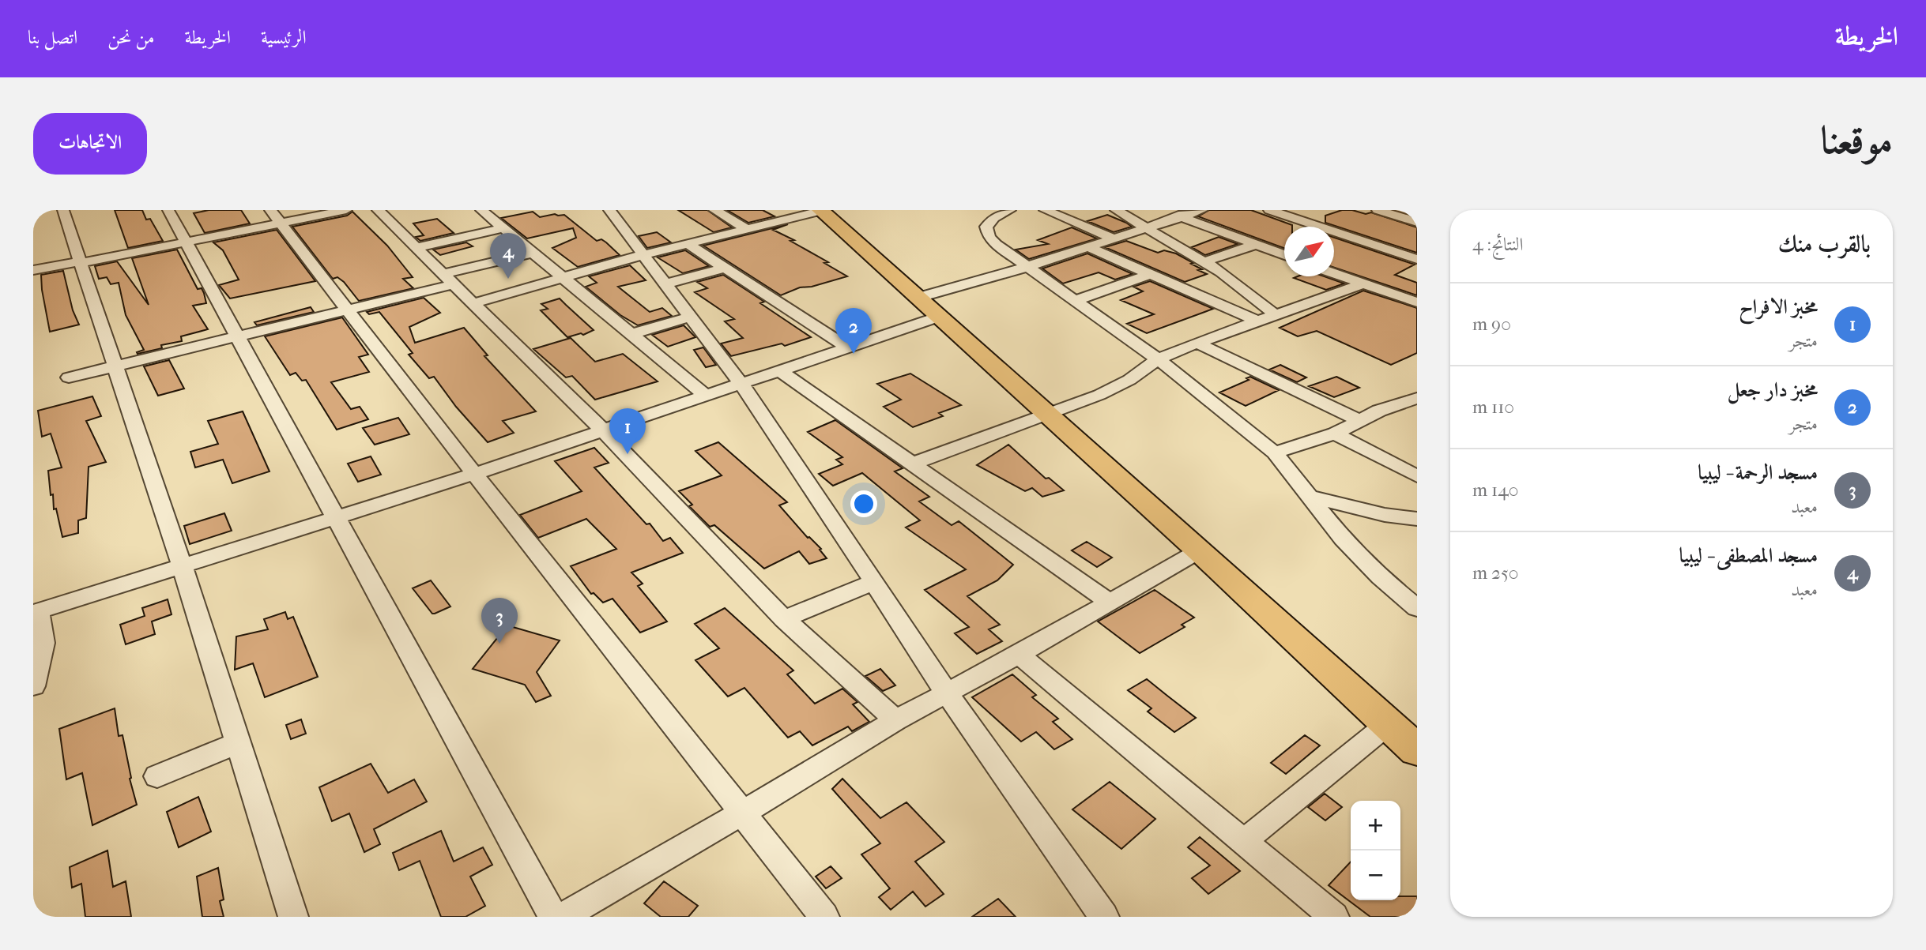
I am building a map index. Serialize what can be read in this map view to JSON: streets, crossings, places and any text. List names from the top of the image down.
{
  "north": "top right",
  "page": {
    "header": "الخريطة",
    "nav": [
      "الرئيسية",
      "الخريطة",
      "من نحن",
      "اتصل بنا"
    ],
    "title": "موقعنا",
    "buttons": "الاتجاهات",
    "heading": ["بالقرب منك", "النتائج: 4"],
    "pins": [
      "4",
      "2",
      "1",
      "3"
    ],
    "list": [
      {
        "mark": "1",
        "name": "مخبز الافراح",
        "note": "متجر",
        "value": "90 m"
      },
      {
        "mark": "2",
        "name": "مخبز دار جعل",
        "note": "متجر",
        "value": "110 m"
      },
      {
        "mark": "3",
        "name": "مسجد الرحمة - ليبيا",
        "note": "معبد",
        "value": "140 m"
      },
      {
        "mark": "4",
        "name": "مسجد المصطفى - ليبيا",
        "note": "معبد",
        "value": "250 m"
      }
    ],
    "map_buttons": ["+", "−"]
  }
}
